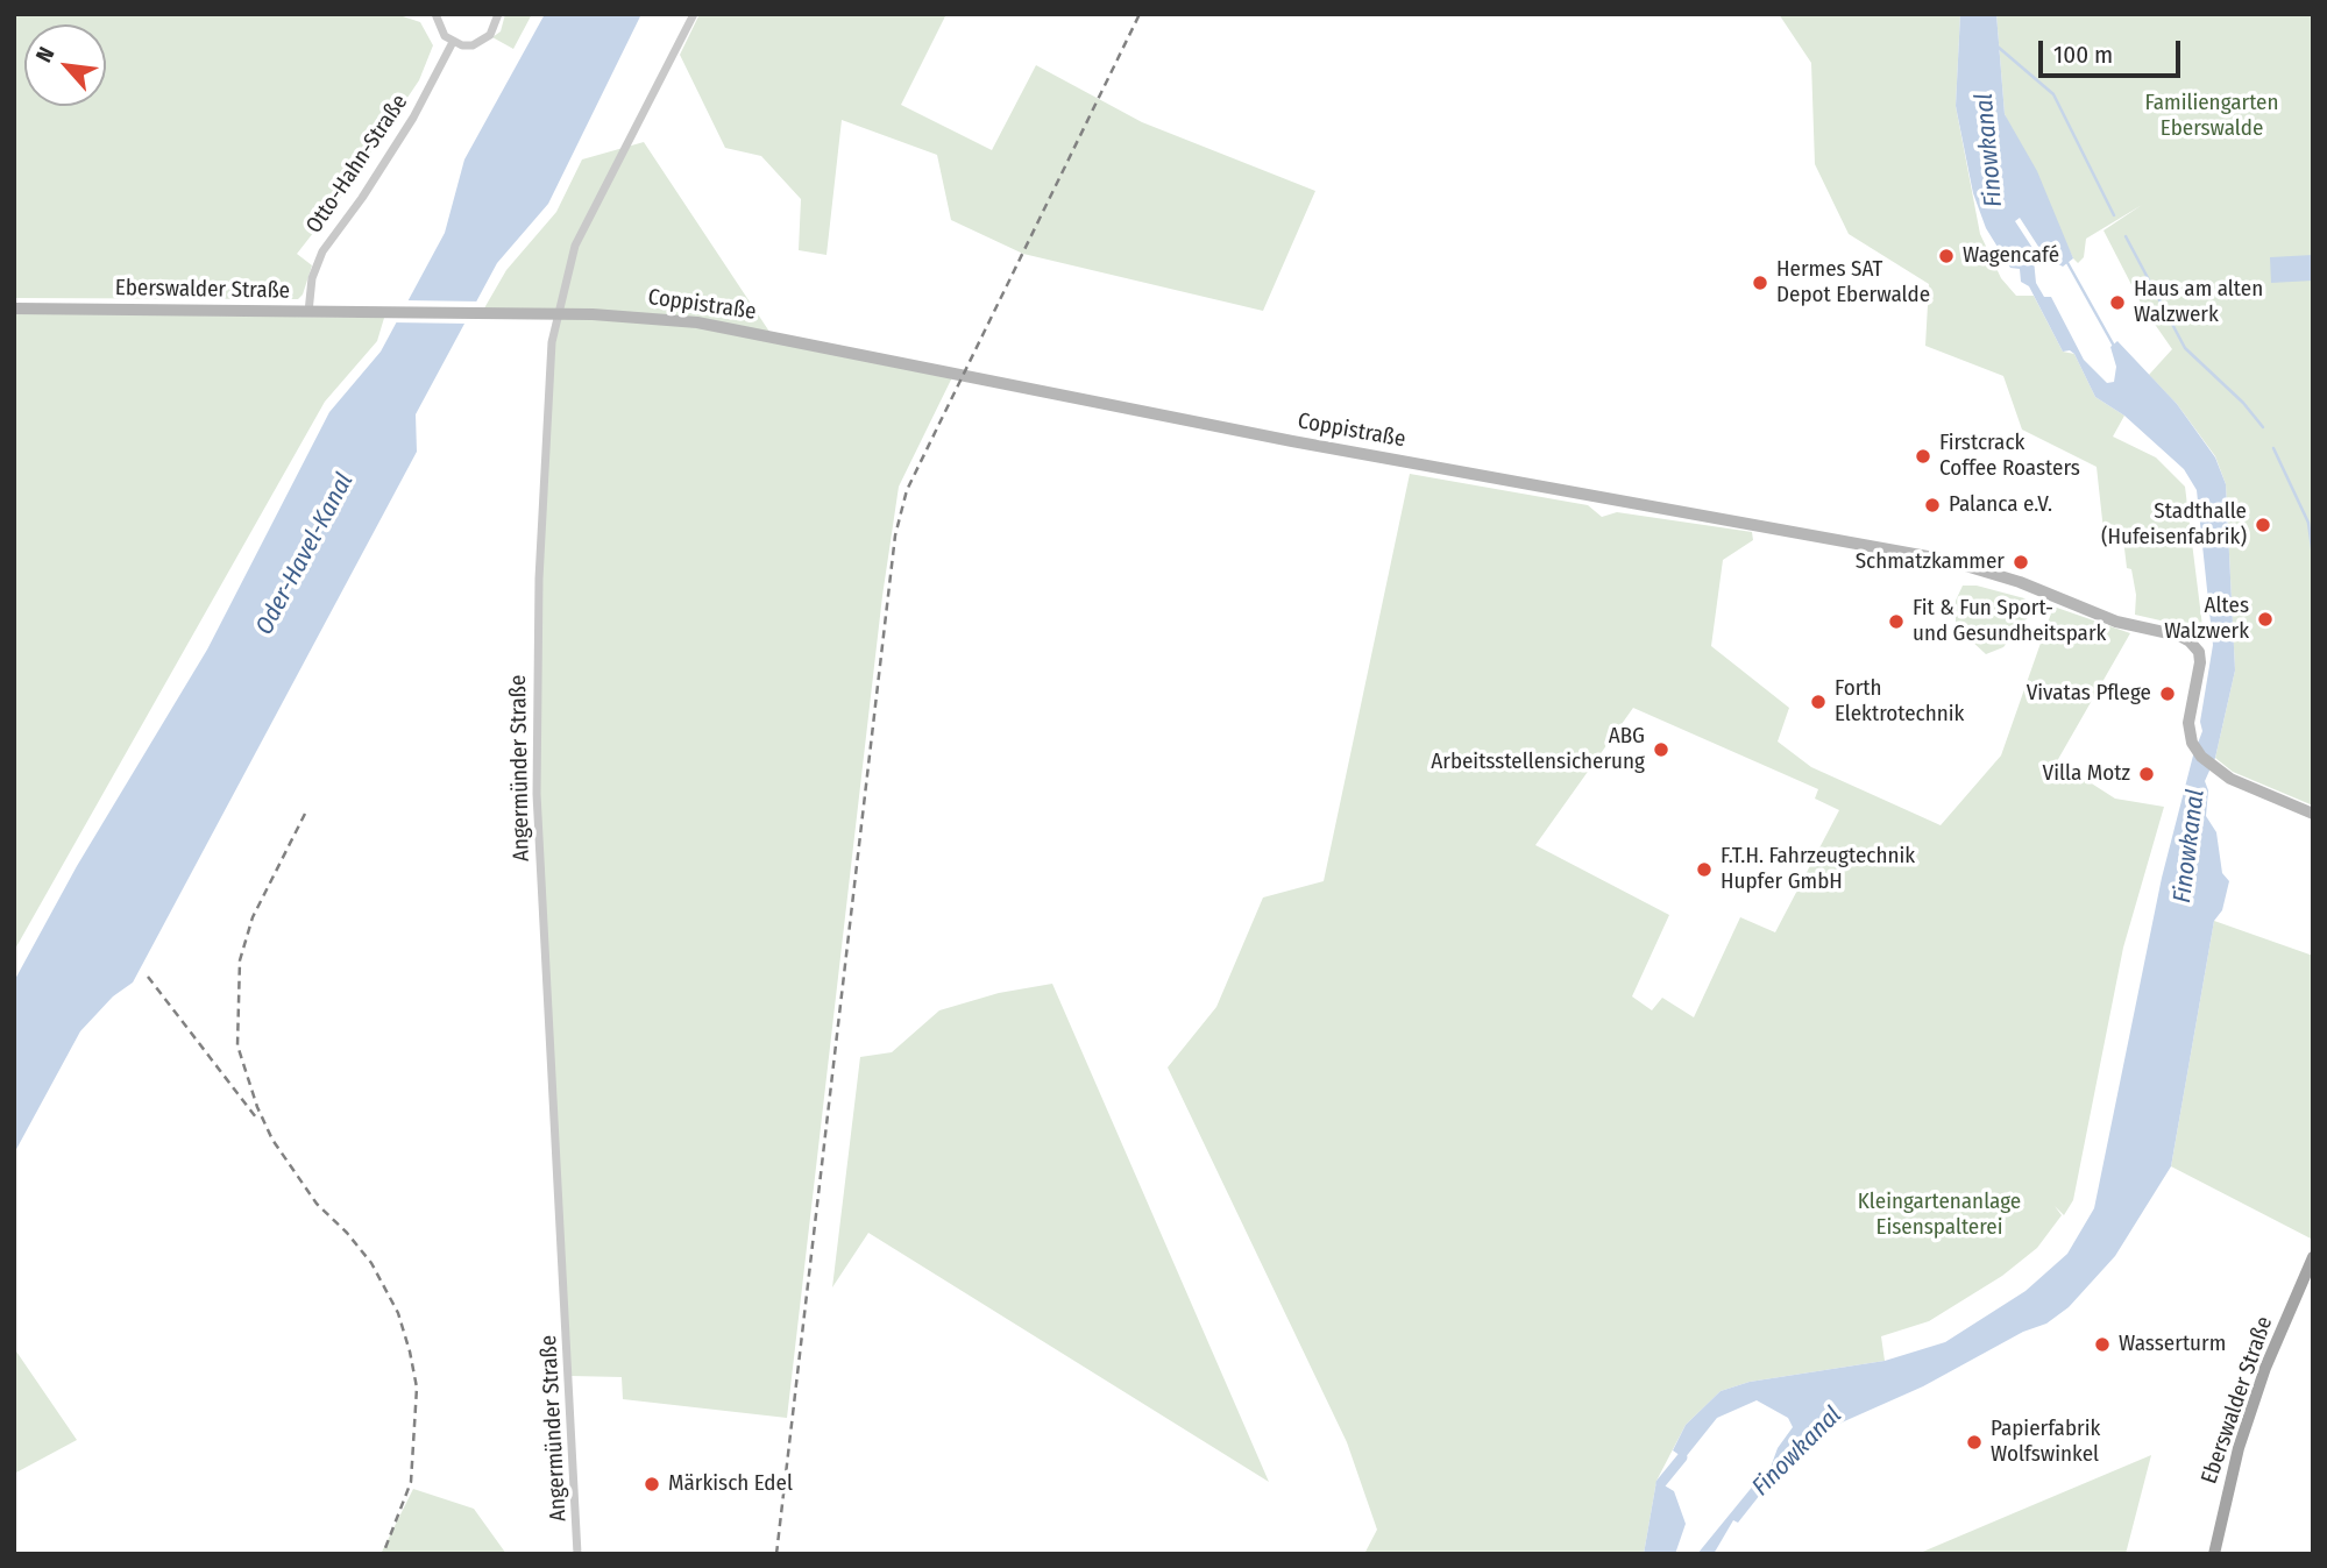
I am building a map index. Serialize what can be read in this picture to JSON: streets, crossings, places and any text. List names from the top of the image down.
{
  "streets": {
    "main road": ["Eberswalder Straße", "Coppistraße"],
    "street": ["Otto-Hahn-Straße", "Angermünder Straße"]
  },
  "crossings": [
    ["Otto-Hahn-Straße", "Eberswalder Straße"],
    ["Eberswalder Straße", "Coppistraße"],
    ["Coppistraße", "Angermünder Straße"]
  ],
  "water": ["Finowkanal", "Oder-Havel-Kanal"],
  "parks": ["Familiengarten Eberswalde", "Kleingartenanlage Eisenspalterei"],
  "places": [
    "Wagencafé",
    "Hermes SAT Depot Eberwalde",
    "Haus am alten Walzwerk",
    "Firstcrack Coffee Roasters",
    "Palanca e.V.",
    "Stadthalle (Hufeisenfabrik)",
    "Schmatzkammer",
    "Altes Walzwerk",
    "Fit & Fun Sport- und Gesundheitspark",
    "Vivatas Pflege",
    "Forth Elektrotechnik",
    "ABG Arbeitsstellensicherung",
    "Villa Motz",
    "F.T.H. Fahrzeugtechnik Hupfer GmbH",
    "Wasserturm",
    "Papierfabrik Wolfswinkel",
    "Märkisch Edel"
  ],
  "scale_bar": "100 m",
  "north": "top left"
}
